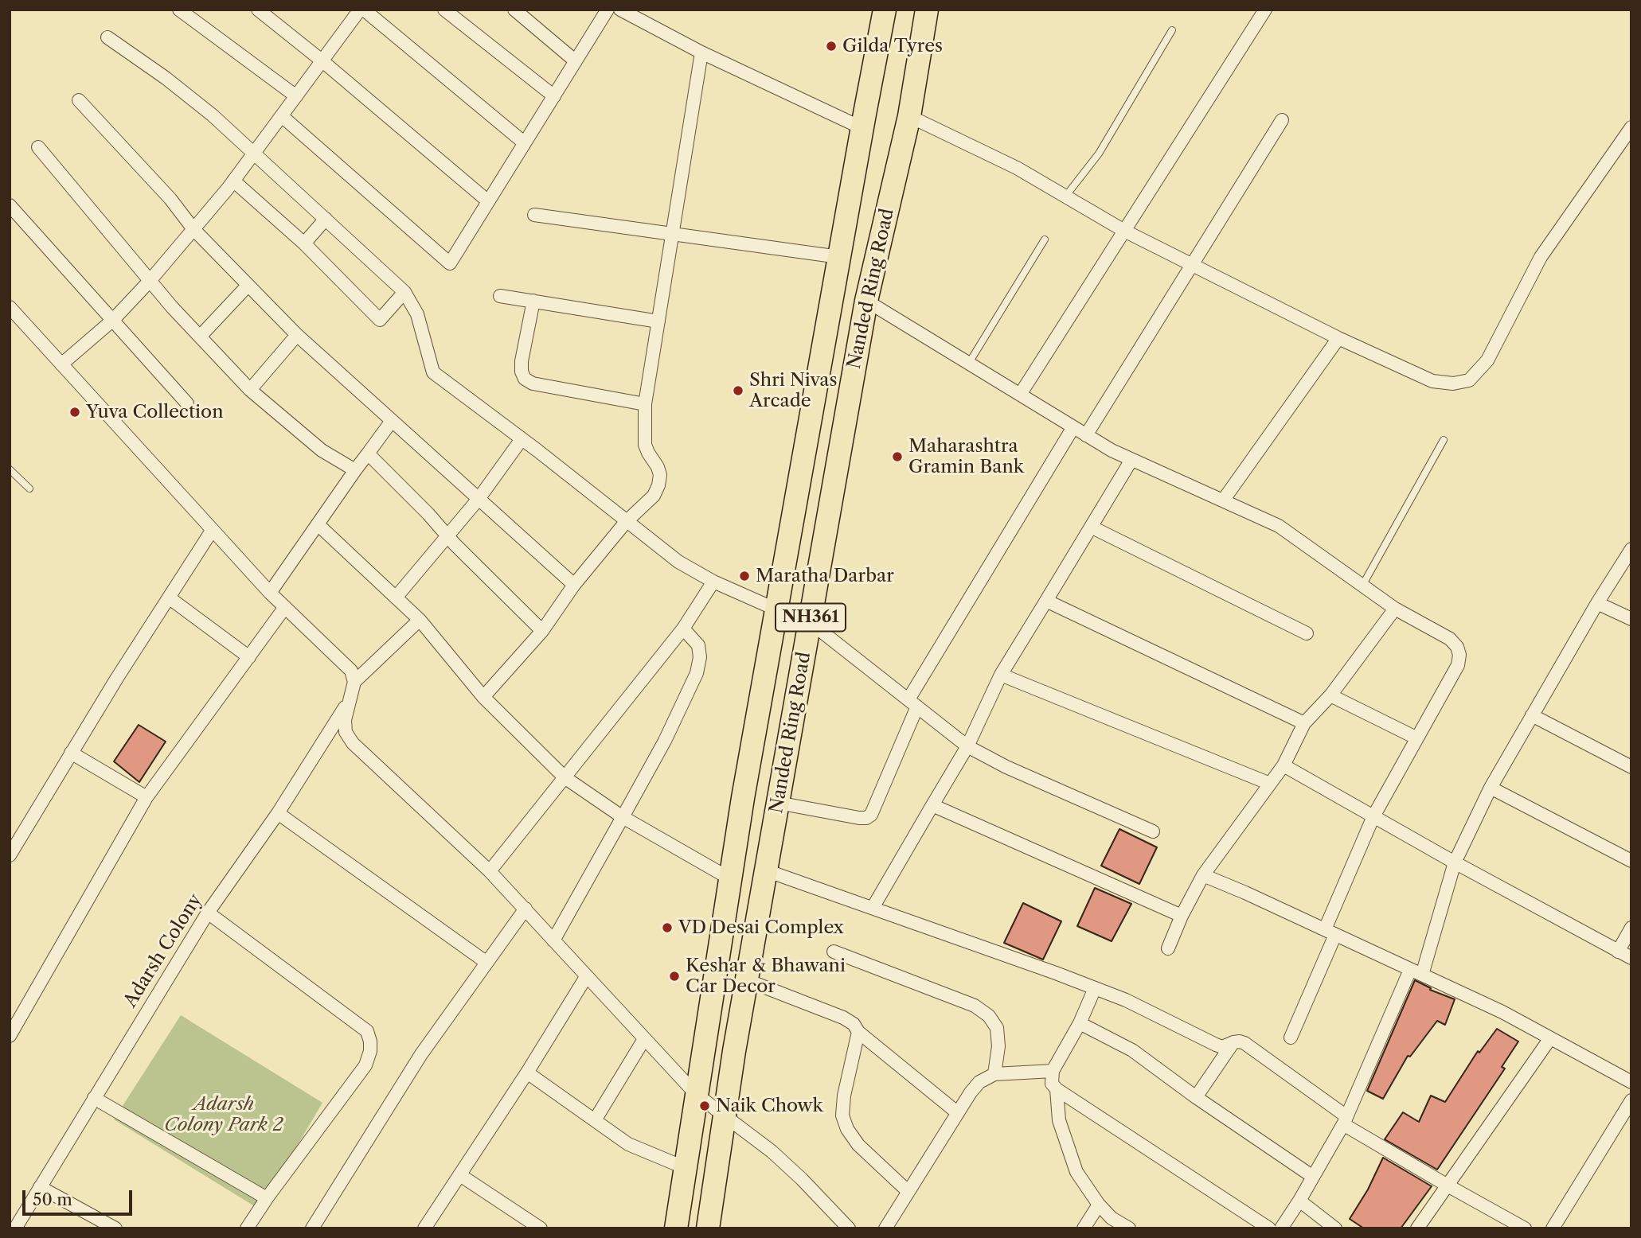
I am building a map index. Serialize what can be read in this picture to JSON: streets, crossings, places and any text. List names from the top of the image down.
{
  "streets": {
    "highway": ["Nanded Ring Road", "NH361"],
    "street": ["Adarsh Colony"]
  },
  "parks": ["Adarsh Colony Park 2"],
  "places": [
    "Gilda Tyres",
    "Shri Nivas Arcade",
    "Yuva Collection",
    "Maharashtra Gramin Bank",
    "Maratha Darbar",
    "VD Desai Complex",
    "Keshar & Bhawani Car Decor",
    "Naik Chowk"
  ],
  "scale_bar": "50 m"
}
